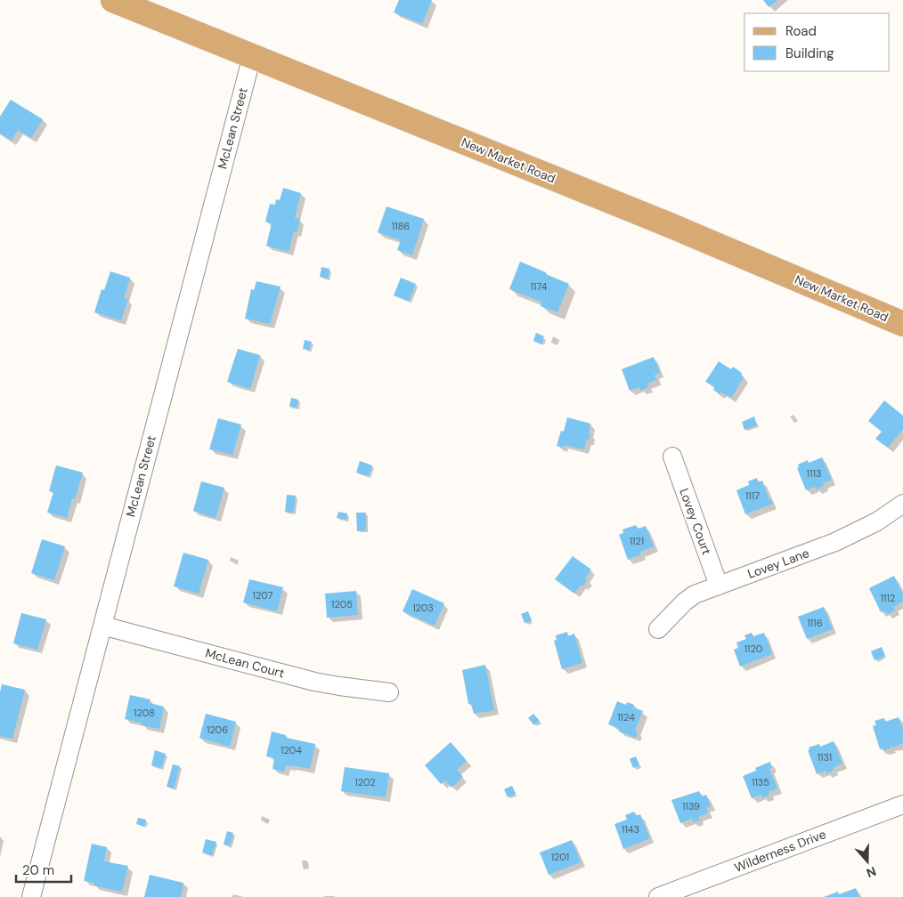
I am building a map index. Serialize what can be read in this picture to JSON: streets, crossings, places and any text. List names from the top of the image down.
{
  "streets": {
    "main road": ["New Market Road"],
    "street": [
      "McLean Street",
      "Lovey Court",
      "Lovey Lane",
      "McLean Court",
      "Wilderness Drive"
    ]
  },
  "crossings": [
    ["McLean Street", "New Market Road"],
    ["McLean Street", "McLean Court"],
    ["Lovey Court", "Lovey Lane"]
  ],
  "house_numbers": [
    "1186",
    "1174",
    "1113",
    "1117",
    "1121",
    "1207",
    "1112",
    "1205",
    "1203",
    "1116",
    "1120",
    "1208",
    "1124",
    "1206",
    "1204",
    "1131",
    "1202",
    "1135",
    "1139",
    "1143",
    "1201"
  ],
  "legend": ["Road", "Building"],
  "scale_bar": "20 m",
  "north": "bottom"
}
